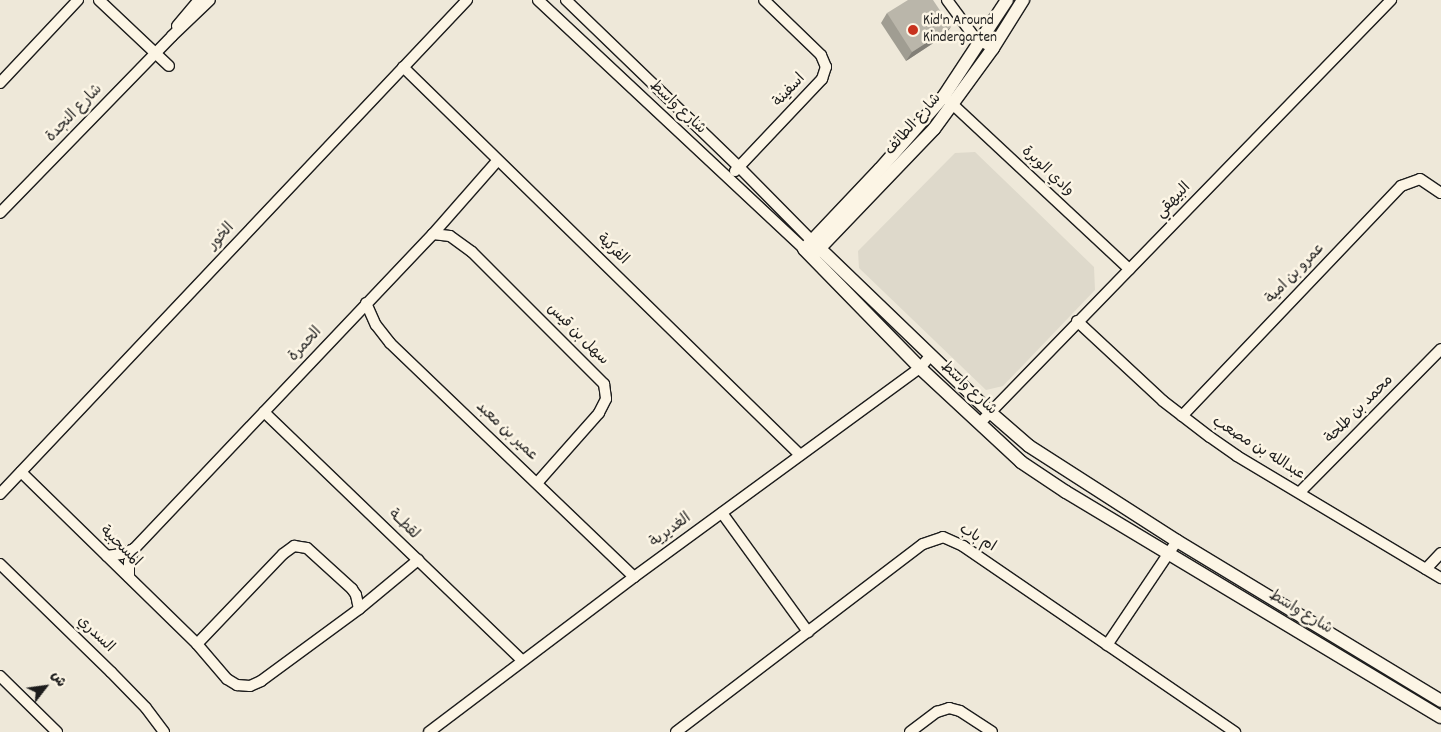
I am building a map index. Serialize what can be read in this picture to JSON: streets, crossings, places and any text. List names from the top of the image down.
{
  "streets": {
    "street": [
      "اسفينة",
      "شارع واسط",
      "شارع النجدة",
      "شارع الطائف",
      "وادي الوبرة",
      "البيهقي",
      "الخور",
      "الفركية",
      "عمرو بن امية",
      "سهل بن قيس",
      "الحمرة",
      "محمد بن طلحة",
      "عمير بن معبد",
      "عبدالله بن مصعب",
      "لقطــة",
      "الغديرية",
      "ام باب",
      "المسحبية",
      "السدري"
    ]
  },
  "crossings": [
    ["اسفينة", "شارع واسط"],
    ["شارع واسط", "شارع الطائف"],
    ["شارع واسط", "البيهقي"],
    ["شارع واسط", "الغديرية"],
    ["شارع الطائف", "وادي الوبرة"],
    ["وادي الوبرة", "البيهقي"],
    ["البيهقي", "عبدالله بن مصعب"],
    ["الخور", "الفركية"],
    ["الخور", "المسحبية"],
    ["الفركية", "الحمرة"],
    ["الفركية", "الغديرية"],
    ["عمرو بن امية", "عبدالله بن مصعب"],
    ["سهل بن قيس", "الحمرة"],
    ["سهل بن قيس", "عمير بن معبد"],
    ["الحمرة", "عمير بن معبد"],
    ["الحمرة", "لقطــة"],
    ["محمد بن طلحة", "عبدالله بن مصعب"],
    ["عمير بن معبد", "الغديرية"],
    ["لقطــة", "الغديرية"],
    ["لقطــة", "المسحبية"]
  ],
  "places": ["Kid'n Around Kindergarten"],
  "north": "top right"
}
